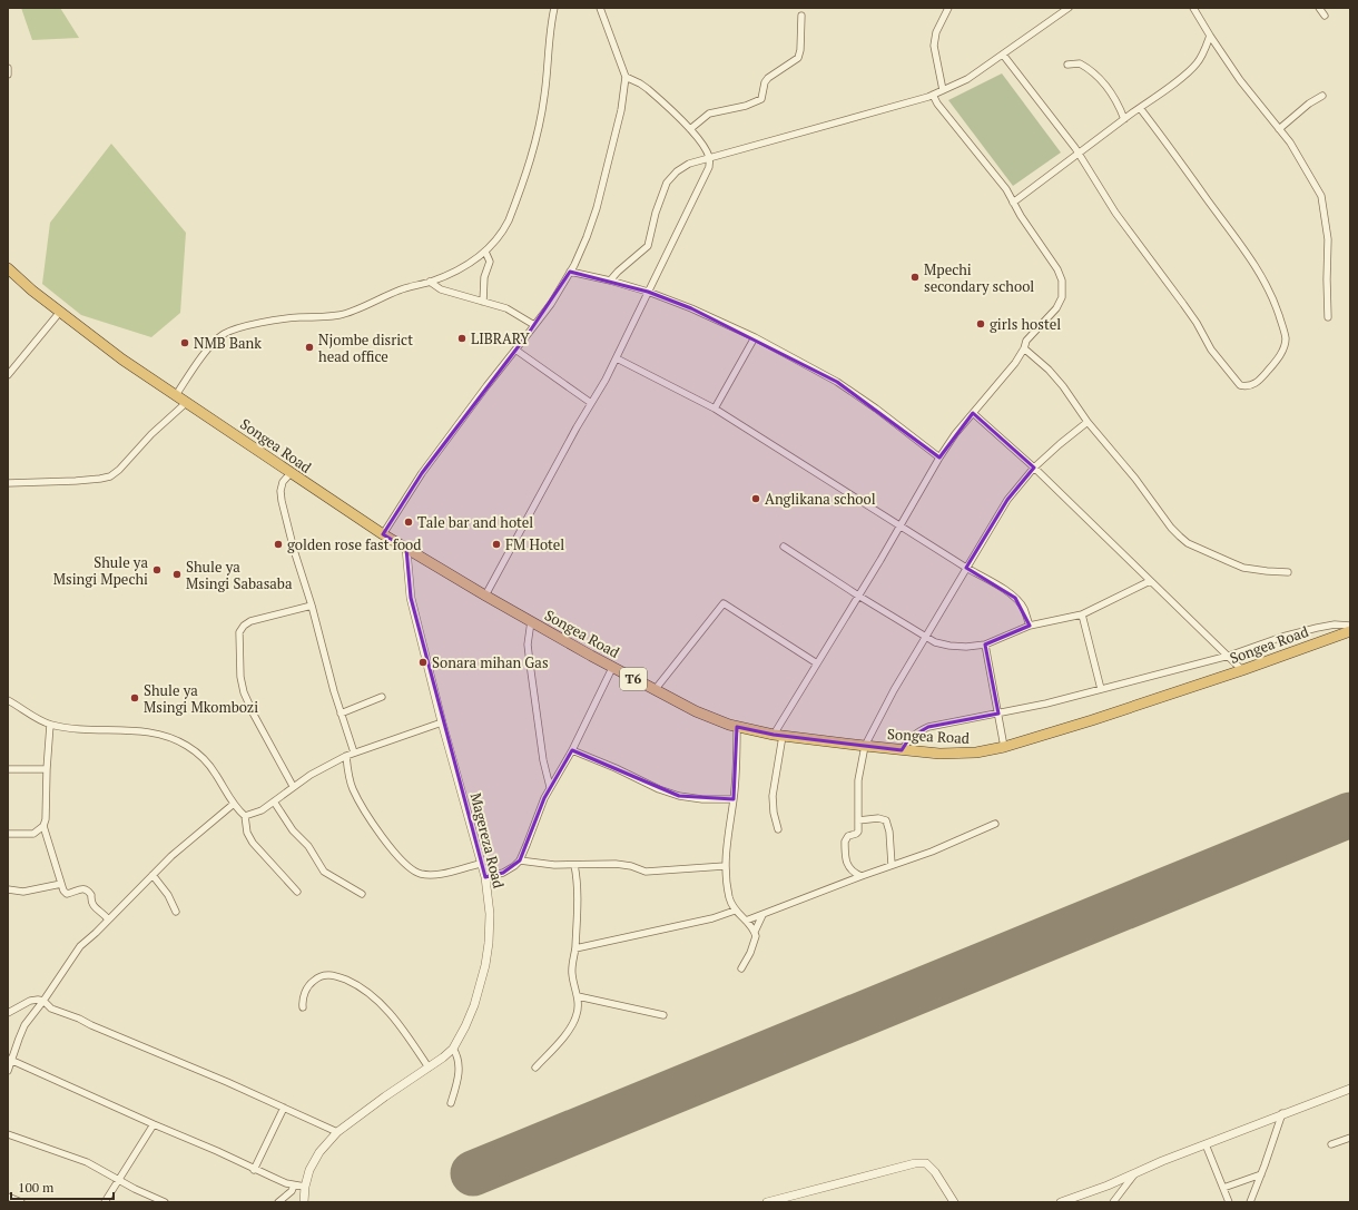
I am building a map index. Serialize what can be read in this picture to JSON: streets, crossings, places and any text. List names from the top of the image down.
{
  "streets": {
    "highway": ["Songea Road", "T6"],
    "street": ["Magereza Road"]
  },
  "crossings": [
    ["Songea Road", "Magereza Road"]
  ],
  "places": [
    "Mpechi secondary school",
    "girls hostel",
    "LIBRARY",
    "NMB Bank",
    "Njombe disrict head office",
    "Anglikana school",
    "Tale bar and hotel",
    "golden rose fast food",
    "FM Hotel",
    "Shule ya Msingi Mpechi",
    "Shule ya Msingi Sabasaba",
    "Sonara mihan Gas",
    "Shule ya Msingi Mkombozi"
  ],
  "scale_bar": "100 m"
}
